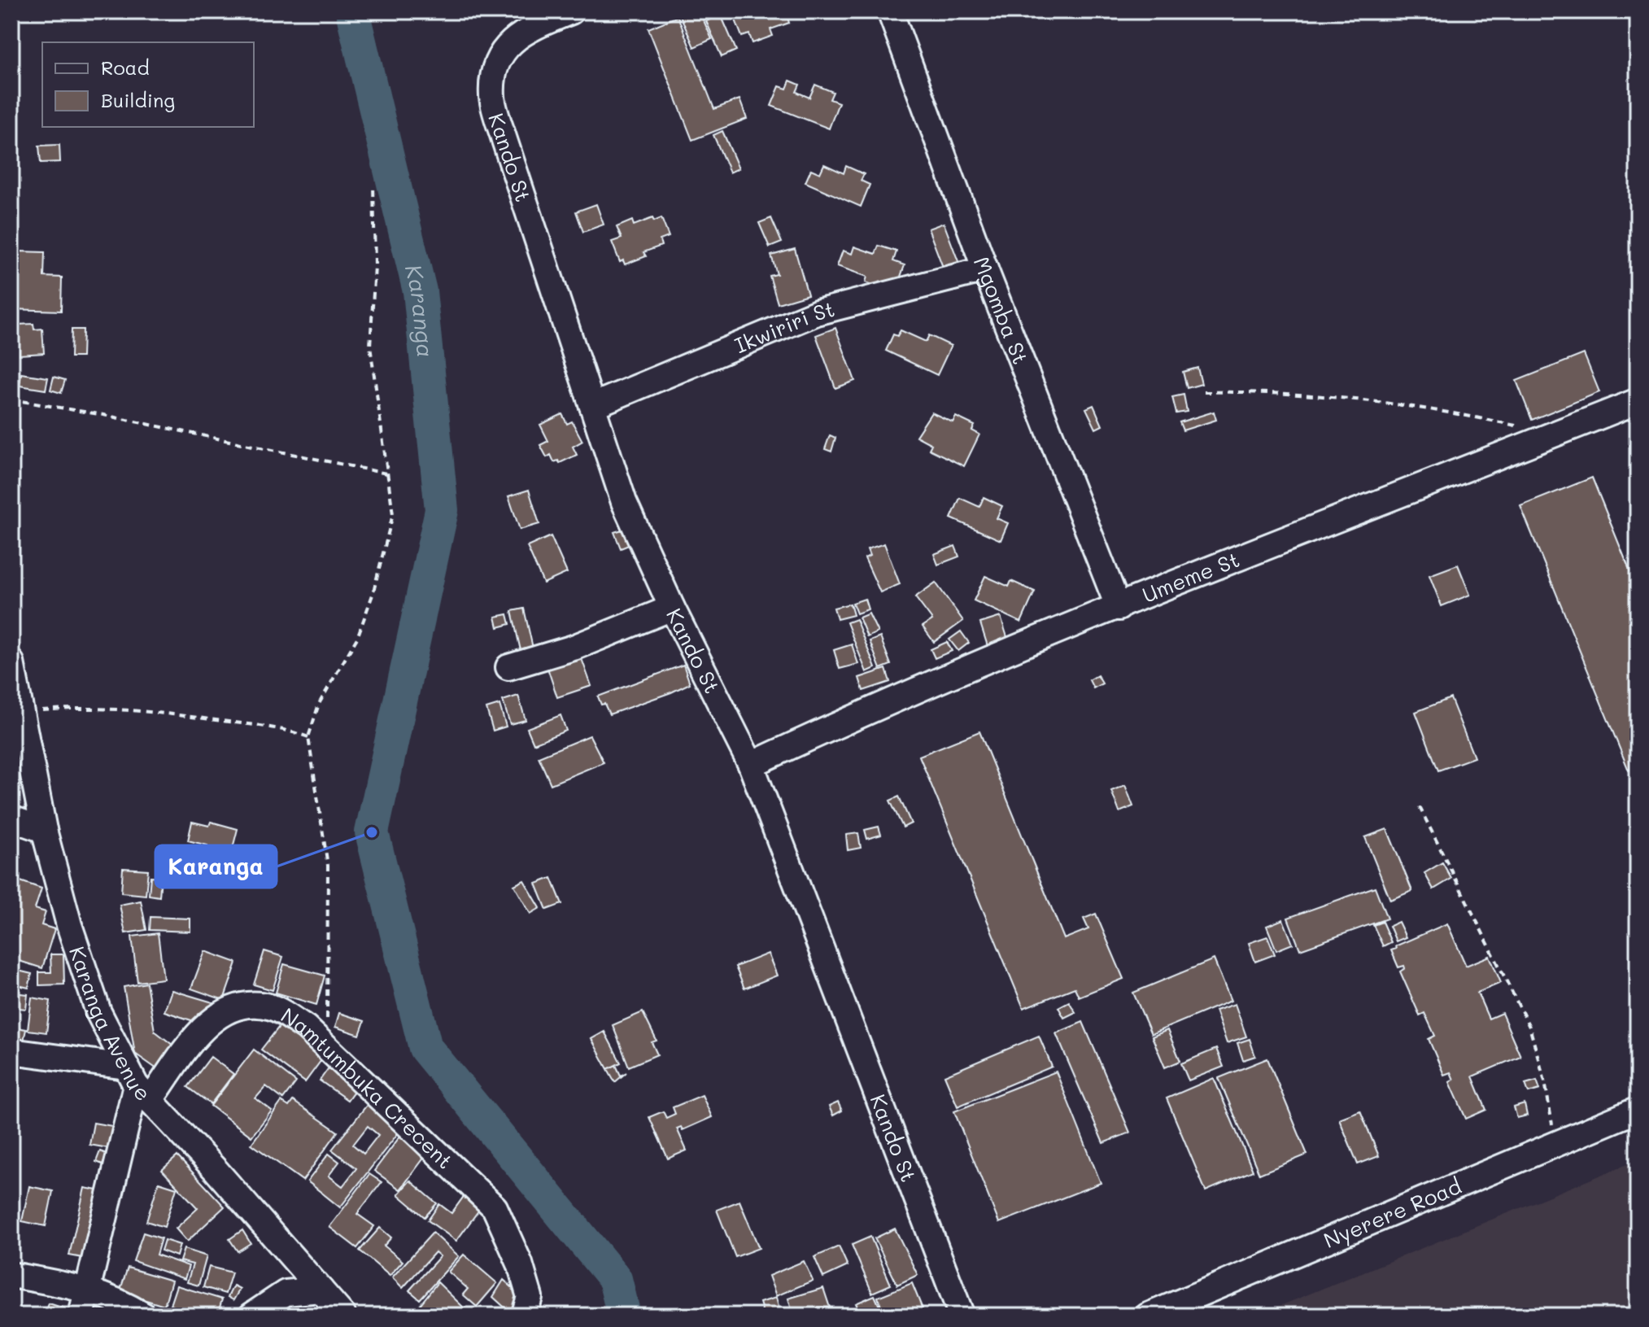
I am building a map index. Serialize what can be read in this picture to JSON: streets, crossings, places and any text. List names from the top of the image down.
{
  "streets": {
    "street": [
      "Kando St",
      "Mgomba St",
      "Ikwiriri St",
      "Umeme St",
      "Karanga Avenue",
      "Namtumbuka Crecent",
      "Nyerere Road"
    ]
  },
  "crossings": [
    ["Kando St", "Ikwiriri St"],
    ["Kando St", "Umeme St"],
    ["Mgomba St", "Ikwiriri St"],
    ["Mgomba St", "Umeme St"],
    ["Karanga Avenue", "Namtumbuka Crecent"]
  ],
  "water": ["Karanga"],
  "places": ["Karanga"],
  "legend": ["Road", "Building"]
}
